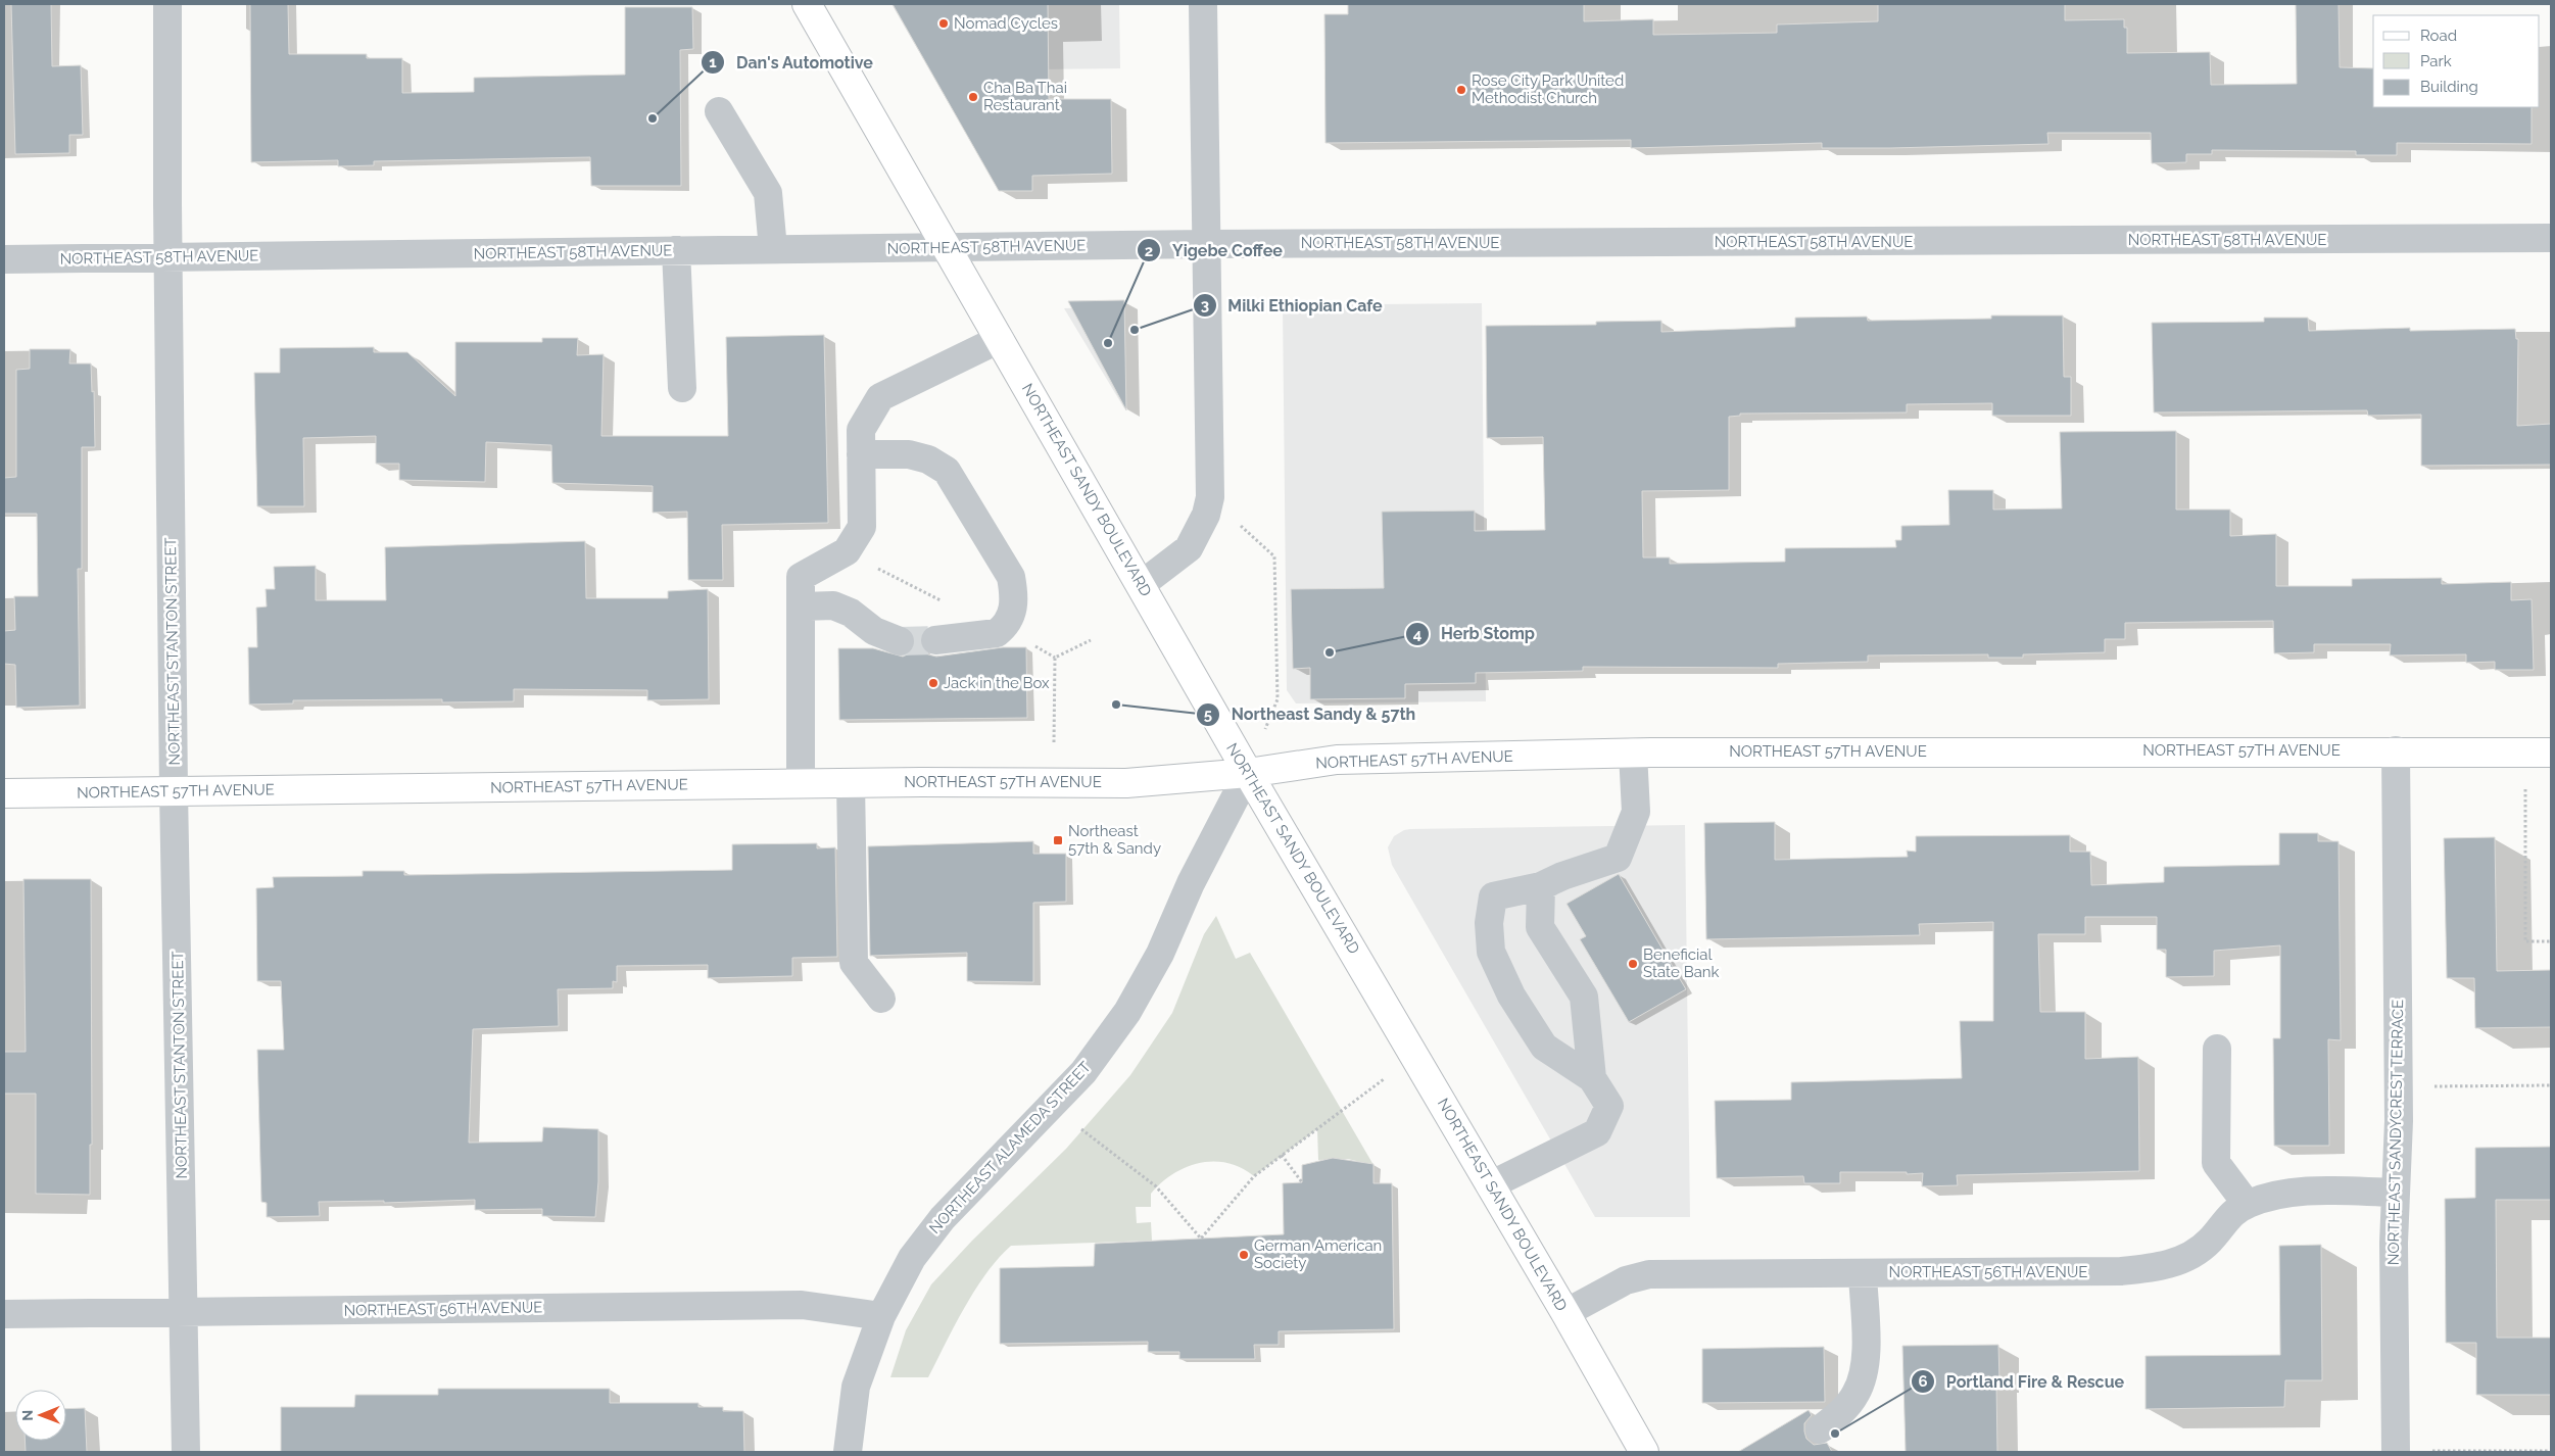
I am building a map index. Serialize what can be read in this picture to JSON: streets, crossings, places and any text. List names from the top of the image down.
{
  "streets": {
    "main road": ["NORTHEAST SANDY BOULEVARD", "NORTHEAST 57TH AVENUE"],
    "street": [
      "NORTHEAST 58TH AVENUE",
      "NORTHEAST STANTON STREET",
      "NORTHEAST SANDYCREST TERRACE",
      "NORTHEAST ALAMEDA STREET",
      "NORTHEAST 56TH AVENUE"
    ]
  },
  "crossings": [
    ["NORTHEAST 58TH AVENUE", "NORTHEAST SANDY BOULEVARD"],
    ["NORTHEAST 58TH AVENUE", "NORTHEAST STANTON STREET"],
    ["NORTHEAST SANDY BOULEVARD", "NORTHEAST 57TH AVENUE"],
    ["NORTHEAST SANDY BOULEVARD", "NORTHEAST ALAMEDA STREET"],
    ["NORTHEAST SANDY BOULEVARD", "NORTHEAST 56TH AVENUE"],
    ["NORTHEAST STANTON STREET", "NORTHEAST 57TH AVENUE"],
    ["NORTHEAST STANTON STREET", "NORTHEAST 56TH AVENUE"],
    ["NORTHEAST 57TH AVENUE", "NORTHEAST SANDYCREST TERRACE"],
    ["NORTHEAST 57TH AVENUE", "NORTHEAST ALAMEDA STREET"],
    ["NORTHEAST SANDYCREST TERRACE", "NORTHEAST 56TH AVENUE"],
    ["NORTHEAST ALAMEDA STREET", "NORTHEAST 56TH AVENUE"]
  ],
  "places": {
    "other": [
      "Nomad Cycles",
      "Rose City Park United Methodist Church",
      "Cha Ba Thai Restaurant",
      "Dan's Automotive",
      "Milki Ethiopian Cafe",
      "Yigebe Coffee",
      "Herb Stomp",
      "Jack in the Box",
      "Northeast Sandy & 57th",
      "Beneficial State Bank",
      "German American Society",
      "Portland Fire & Rescue"
    ],
    "transit": ["Northeast 57th & Sandy"]
  },
  "legend": ["Road", "Park", "Building"],
  "north": "left"
}
